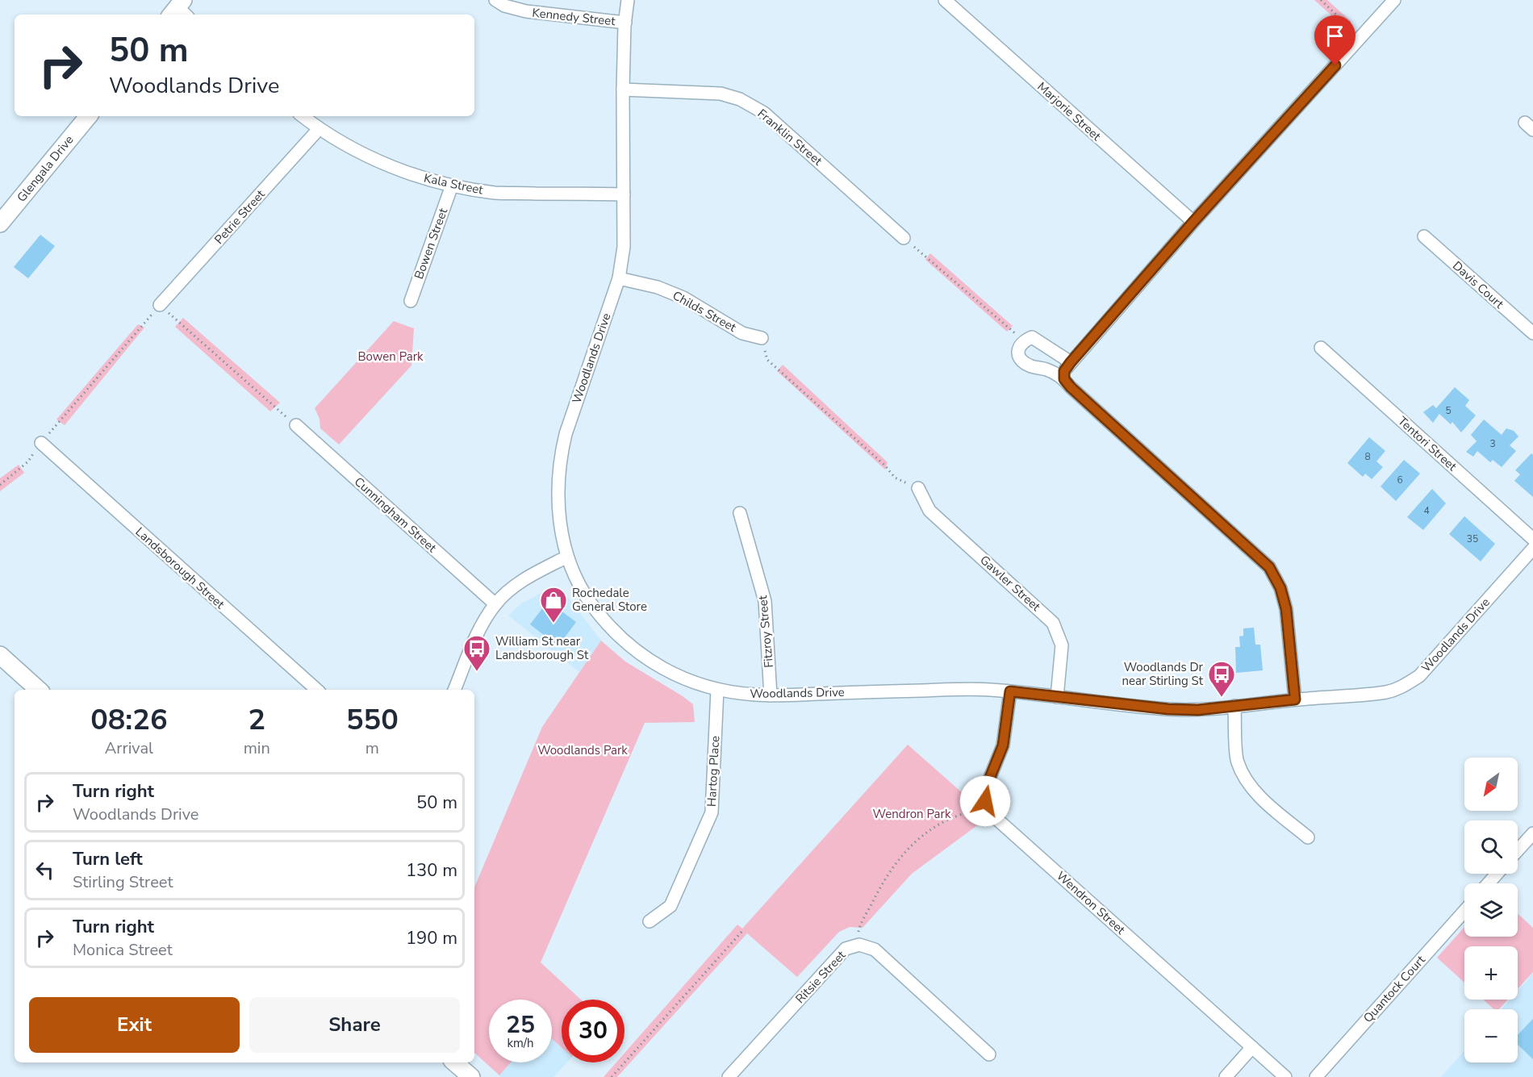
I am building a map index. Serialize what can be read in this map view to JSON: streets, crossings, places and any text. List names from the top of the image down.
{
  "streets": {
    "street": [
      "Kennedy Street",
      "Marjorie Street",
      "Franklin Street",
      "Glengala Drive",
      "Kala Street",
      "Petrie Street",
      "Bowen Street",
      "Davis Court",
      "Childs Street",
      "Woodlands Drive",
      "Tentori Street",
      "Cunningham Street",
      "Landsborough Street",
      "Gawler Street",
      "Fitzroy Street",
      "Hartog Place",
      "Wendron Street",
      "Ritsie Street",
      "Quantock Court"
    ]
  },
  "crossings": [
    ["Kennedy Street", "Woodlands Drive"],
    ["Franklin Street", "Woodlands Drive"],
    ["Kala Street", "Petrie Street"],
    ["Kala Street", "Bowen Street"],
    ["Kala Street", "Woodlands Drive"],
    ["Childs Street", "Woodlands Drive"],
    ["Woodlands Drive", "Gawler Street"],
    ["Woodlands Drive", "Fitzroy Street"],
    ["Woodlands Drive", "Hartog Place"]
  ],
  "parks": ["Bowen Park", "Woodlands Park", "Wendron Park"],
  "places": {
    "shop": ["Rochedale General Store"],
    "bus stop": ["William St near Landsborough St", "Woodlands Dr near Stirling St"]
  },
  "house_numbers": [
    "5",
    "3",
    "8",
    "6",
    "4",
    "35"
  ],
  "north": "bottom left",
  "page": {
    "turn": ["50 m", "Woodlands Drive"],
    "eta": [
      "08:26",
      "Arrival",
      "2",
      "min",
      "550",
      "m"
    ],
    "map_buttons": ["+", "−"],
    "list": [
      {
        "name": "Turn right",
        "note": "Woodlands Drive",
        "value": "50 m"
      },
      {
        "name": "Turn left",
        "note": "Stirling Street",
        "value": "130 m"
      },
      {
        "name": "Turn right",
        "note": "Monica Street",
        "value": "190 m"
      }
    ],
    "buttons": ["Exit", "Share"],
    "speed": "25 km/h",
    "limit": "30"
  }
}
